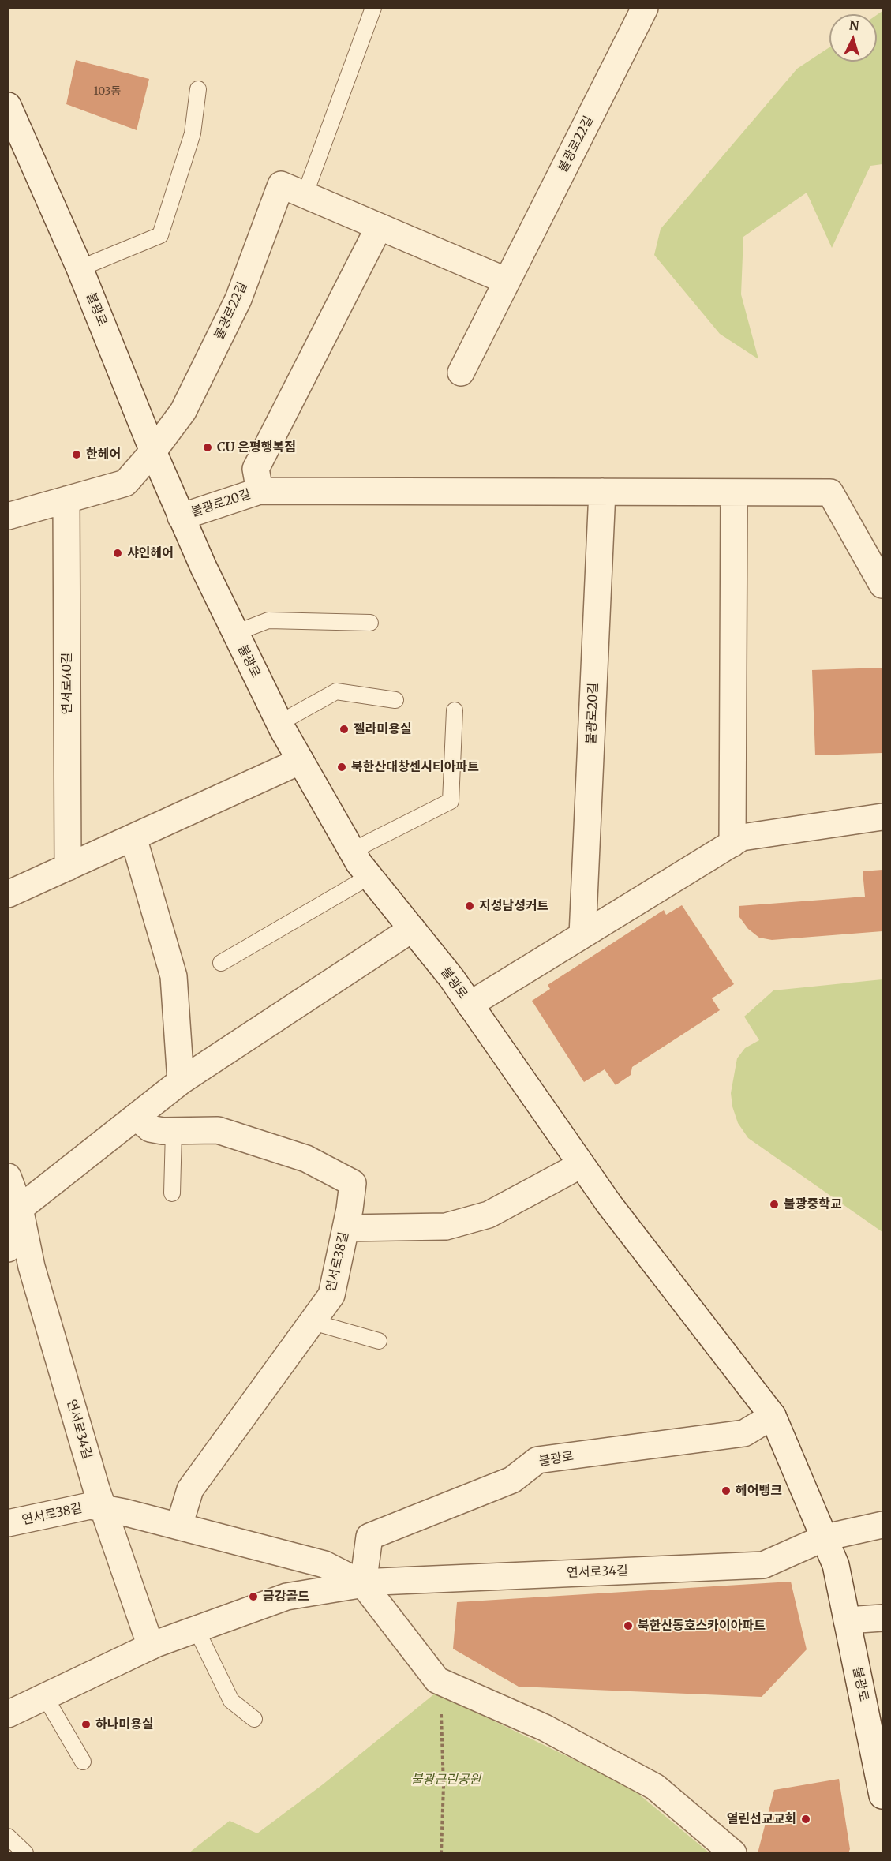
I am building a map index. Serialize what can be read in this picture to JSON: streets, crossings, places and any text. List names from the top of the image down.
{
  "streets": {
    "street": [
      "불광로22길",
      "불광로",
      "불광로20길",
      "연서로40길",
      "연서로38길",
      "연서로34길"
    ]
  },
  "crossings": [
    ["불광로22길", "불광로"],
    ["불광로", "불광로20길"],
    ["불광로", "연서로38길"],
    ["불광로", "연서로34길"],
    ["연서로38길", "연서로34길"]
  ],
  "parks": ["불광근린공원"],
  "places": [
    "CU 은평행복점",
    "한헤어",
    "샤인헤어",
    "젤라미용실",
    "북한산대창센시티아파트",
    "지성남성커트",
    "불광중학교",
    "헤어뱅크",
    "금강골드",
    "북한산동호스카이아파트",
    "하나미용실",
    "열린선교교회"
  ],
  "house_numbers": ["103동"],
  "north": "top"
}
